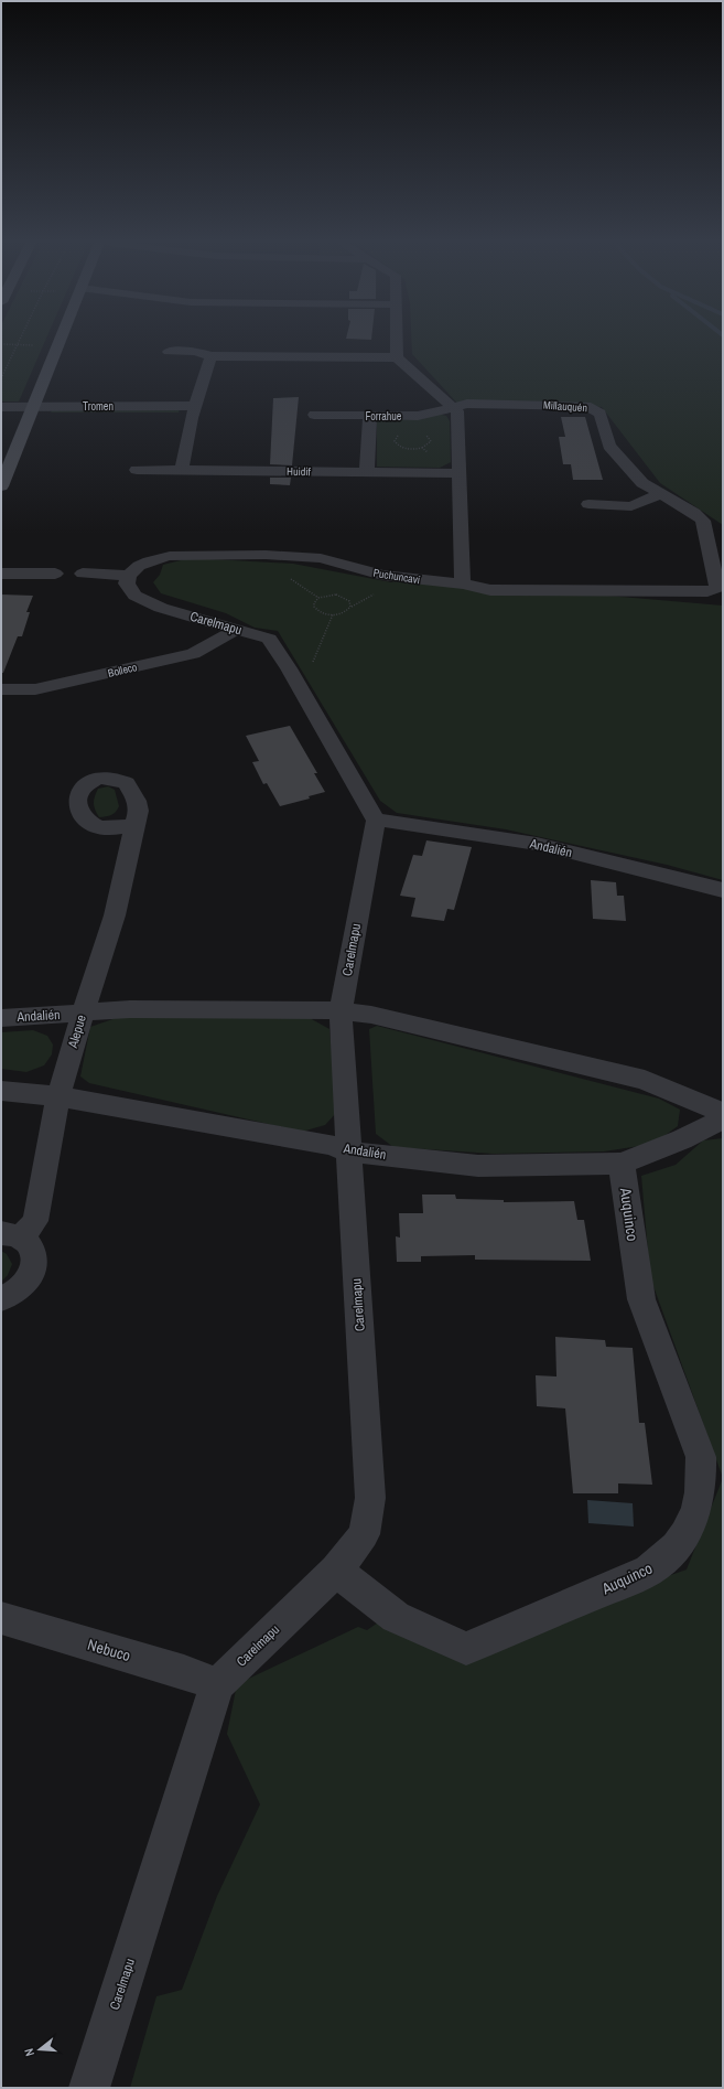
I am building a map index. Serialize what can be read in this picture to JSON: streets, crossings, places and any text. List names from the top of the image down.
{
  "streets": {
    "street": [
      "Tromen",
      "Millauquén",
      "Forrahue",
      "Huidif",
      "Puchuncaví",
      "Carelmapu",
      "Bolleco",
      "Andalién",
      "Alepue",
      "Auquinco",
      "Nebuco"
    ]
  },
  "crossings": [
    ["Millauquén", "Forrahue"],
    ["Millauquén", "Puchuncaví"],
    ["Puchuncaví", "Carelmapu"],
    ["Carelmapu", "Bolleco"],
    ["Carelmapu", "Andalién"],
    ["Carelmapu", "Auquinco"],
    ["Carelmapu", "Nebuco"],
    ["Andalién", "Alepue"],
    ["Andalién", "Auquinco"]
  ],
  "north": "left"
}
